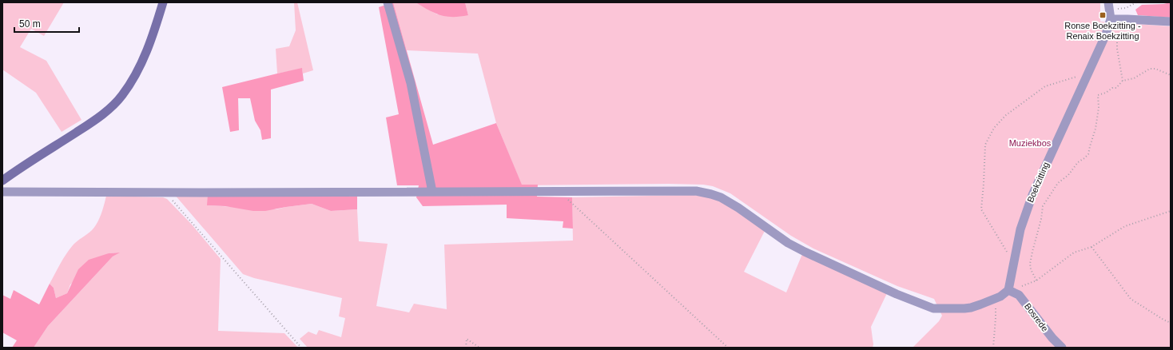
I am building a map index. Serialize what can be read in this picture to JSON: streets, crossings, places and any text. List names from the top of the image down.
{
  "streets": {
    "street": ["Boekzitting", "Bosrede"]
  },
  "crossings": [
    ["Boekzitting", "Bosrede"]
  ],
  "parks": ["Muziekbos"],
  "places": {
    "transit": ["Ronse Boekzitting - Renaix Boekzitting"]
  },
  "scale_bar": "50 m"
}
